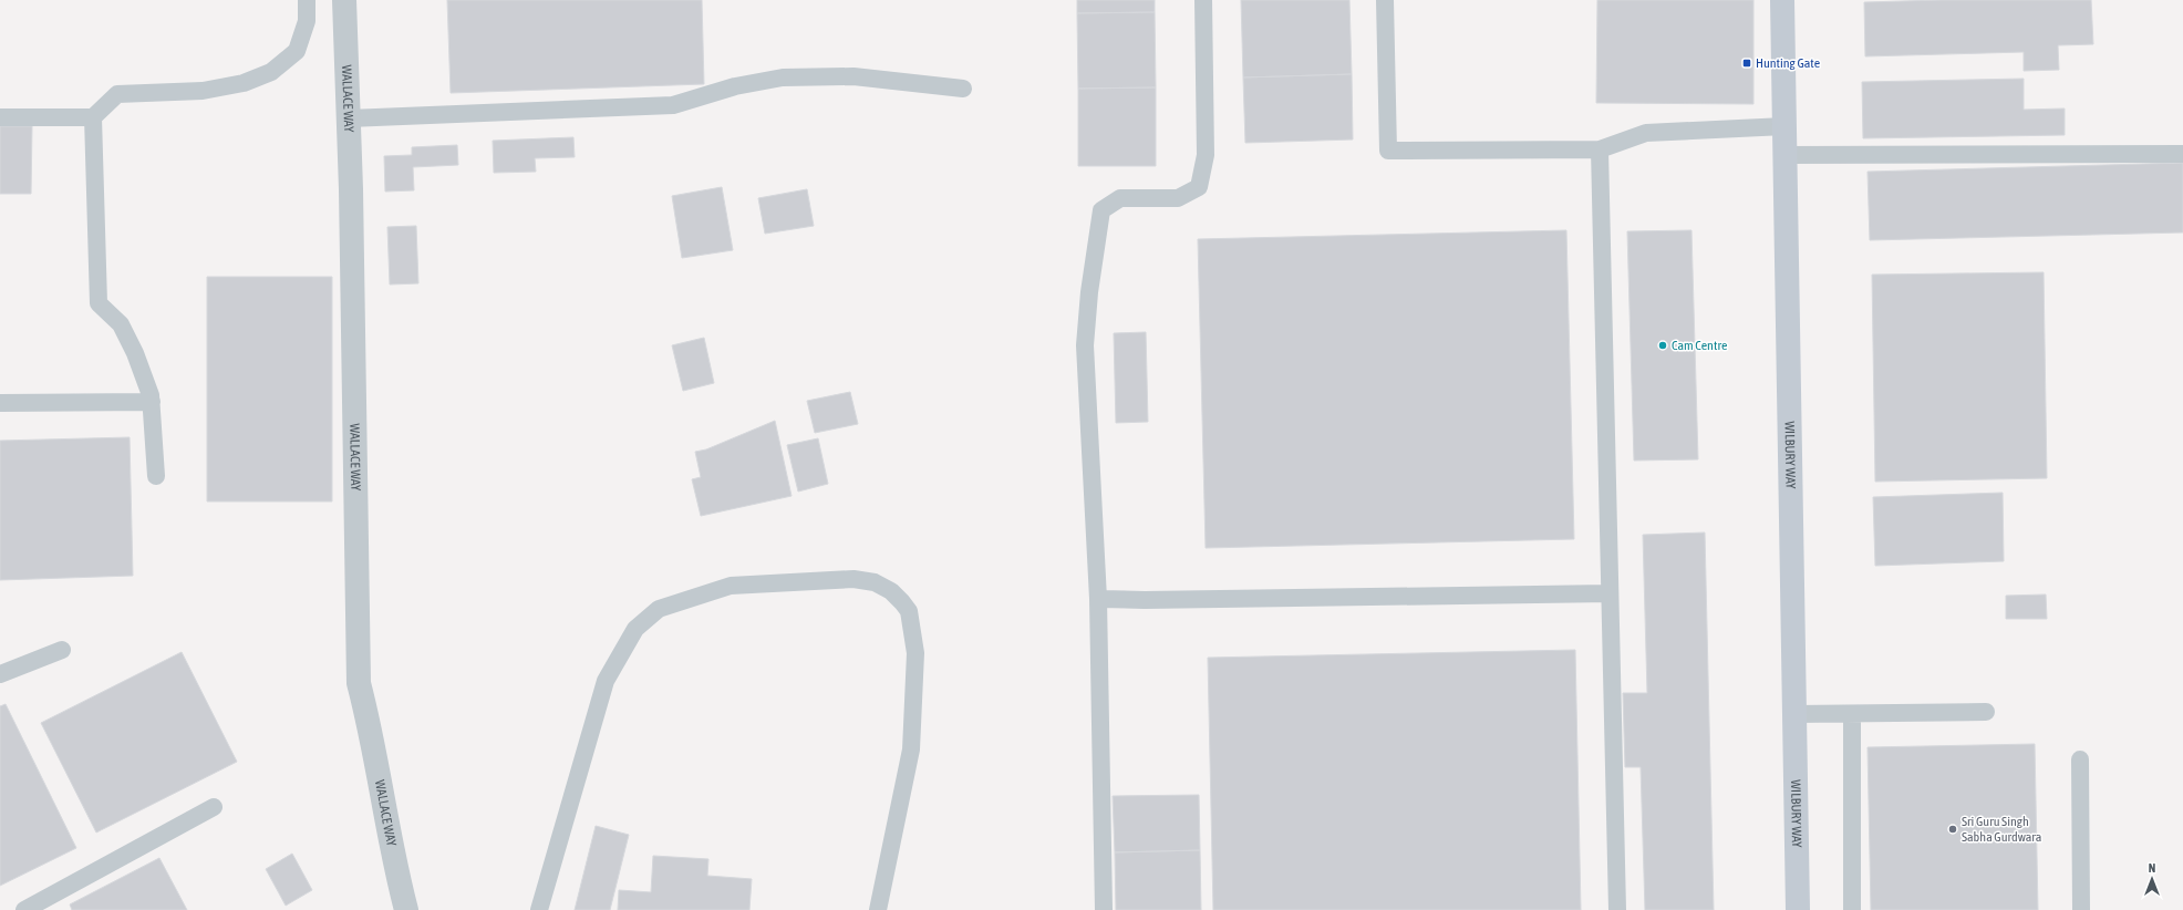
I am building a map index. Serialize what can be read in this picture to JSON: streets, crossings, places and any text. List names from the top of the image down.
{
  "streets": {
    "street": ["WALLACE WAY", "WILBURY WAY"]
  },
  "places": {
    "transit": ["Hunting Gate"],
    "other": ["Cam Centre", "Sri Guru Singh Sabha Gurdwara"]
  },
  "north": "top"
}
